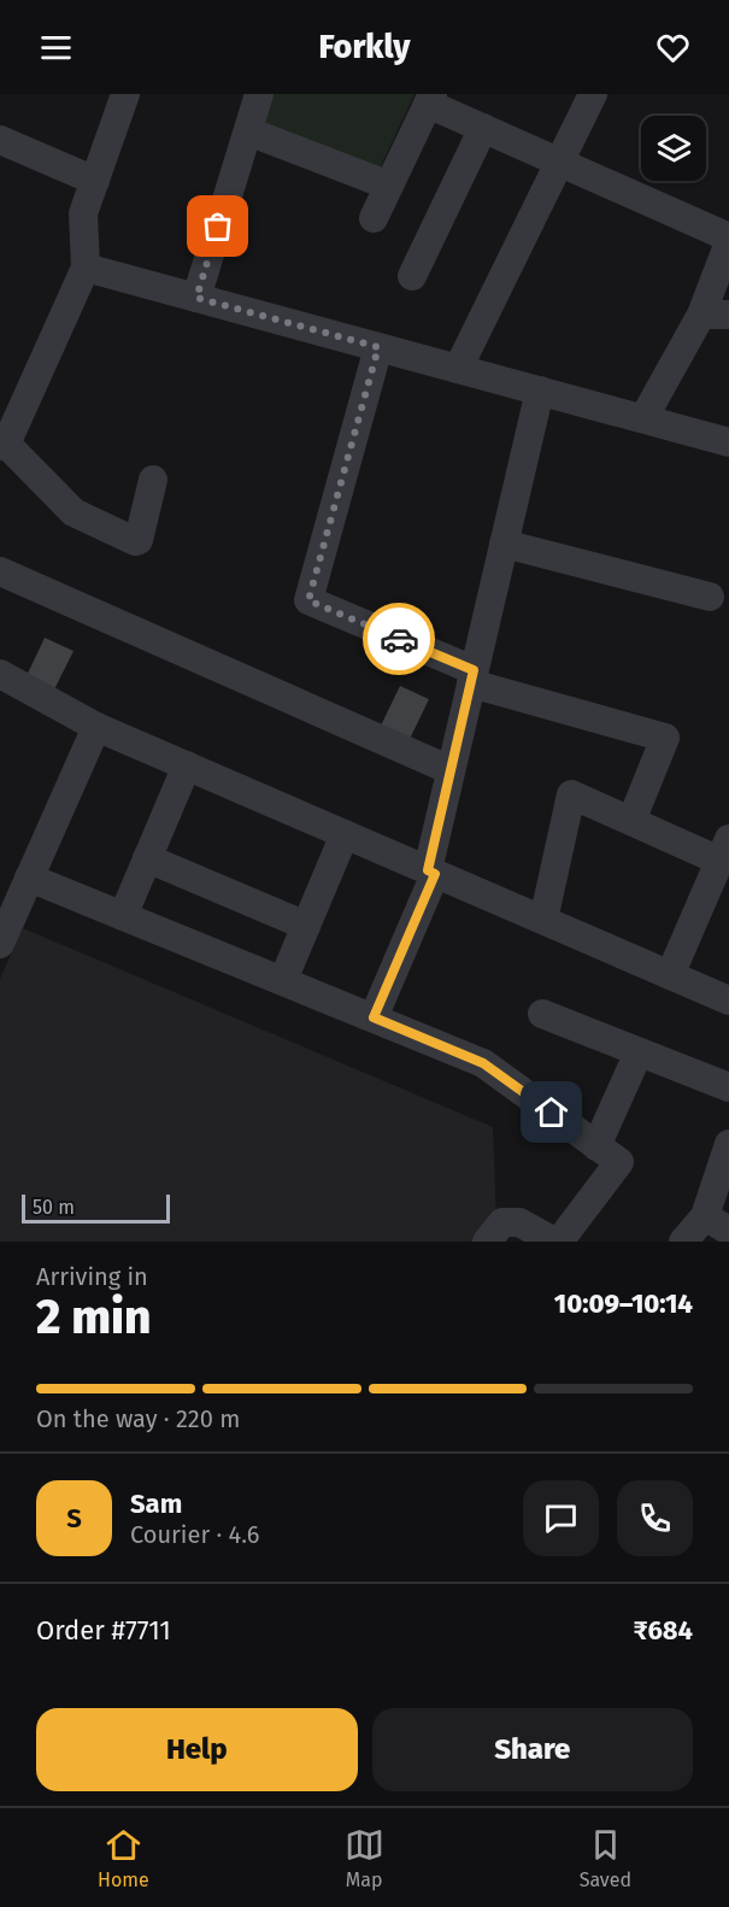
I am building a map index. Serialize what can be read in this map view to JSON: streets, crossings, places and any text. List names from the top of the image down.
{
  "scale_bar": "50 m",
  "page": {
    "header": "Forkly",
    "scale": "50 m",
    "heading": ["2 min", "Arriving in", "10:09–10:14"],
    "panel": [
      "Sam",
      "Courier · 4.6",
      "Order #7711",
      "₹684"
    ],
    "bar": "On the way · 220 m",
    "round": "S",
    "buttons": ["Help", "Share"],
    "tabs": ["Home", "Map", "Saved"]
  }
}
